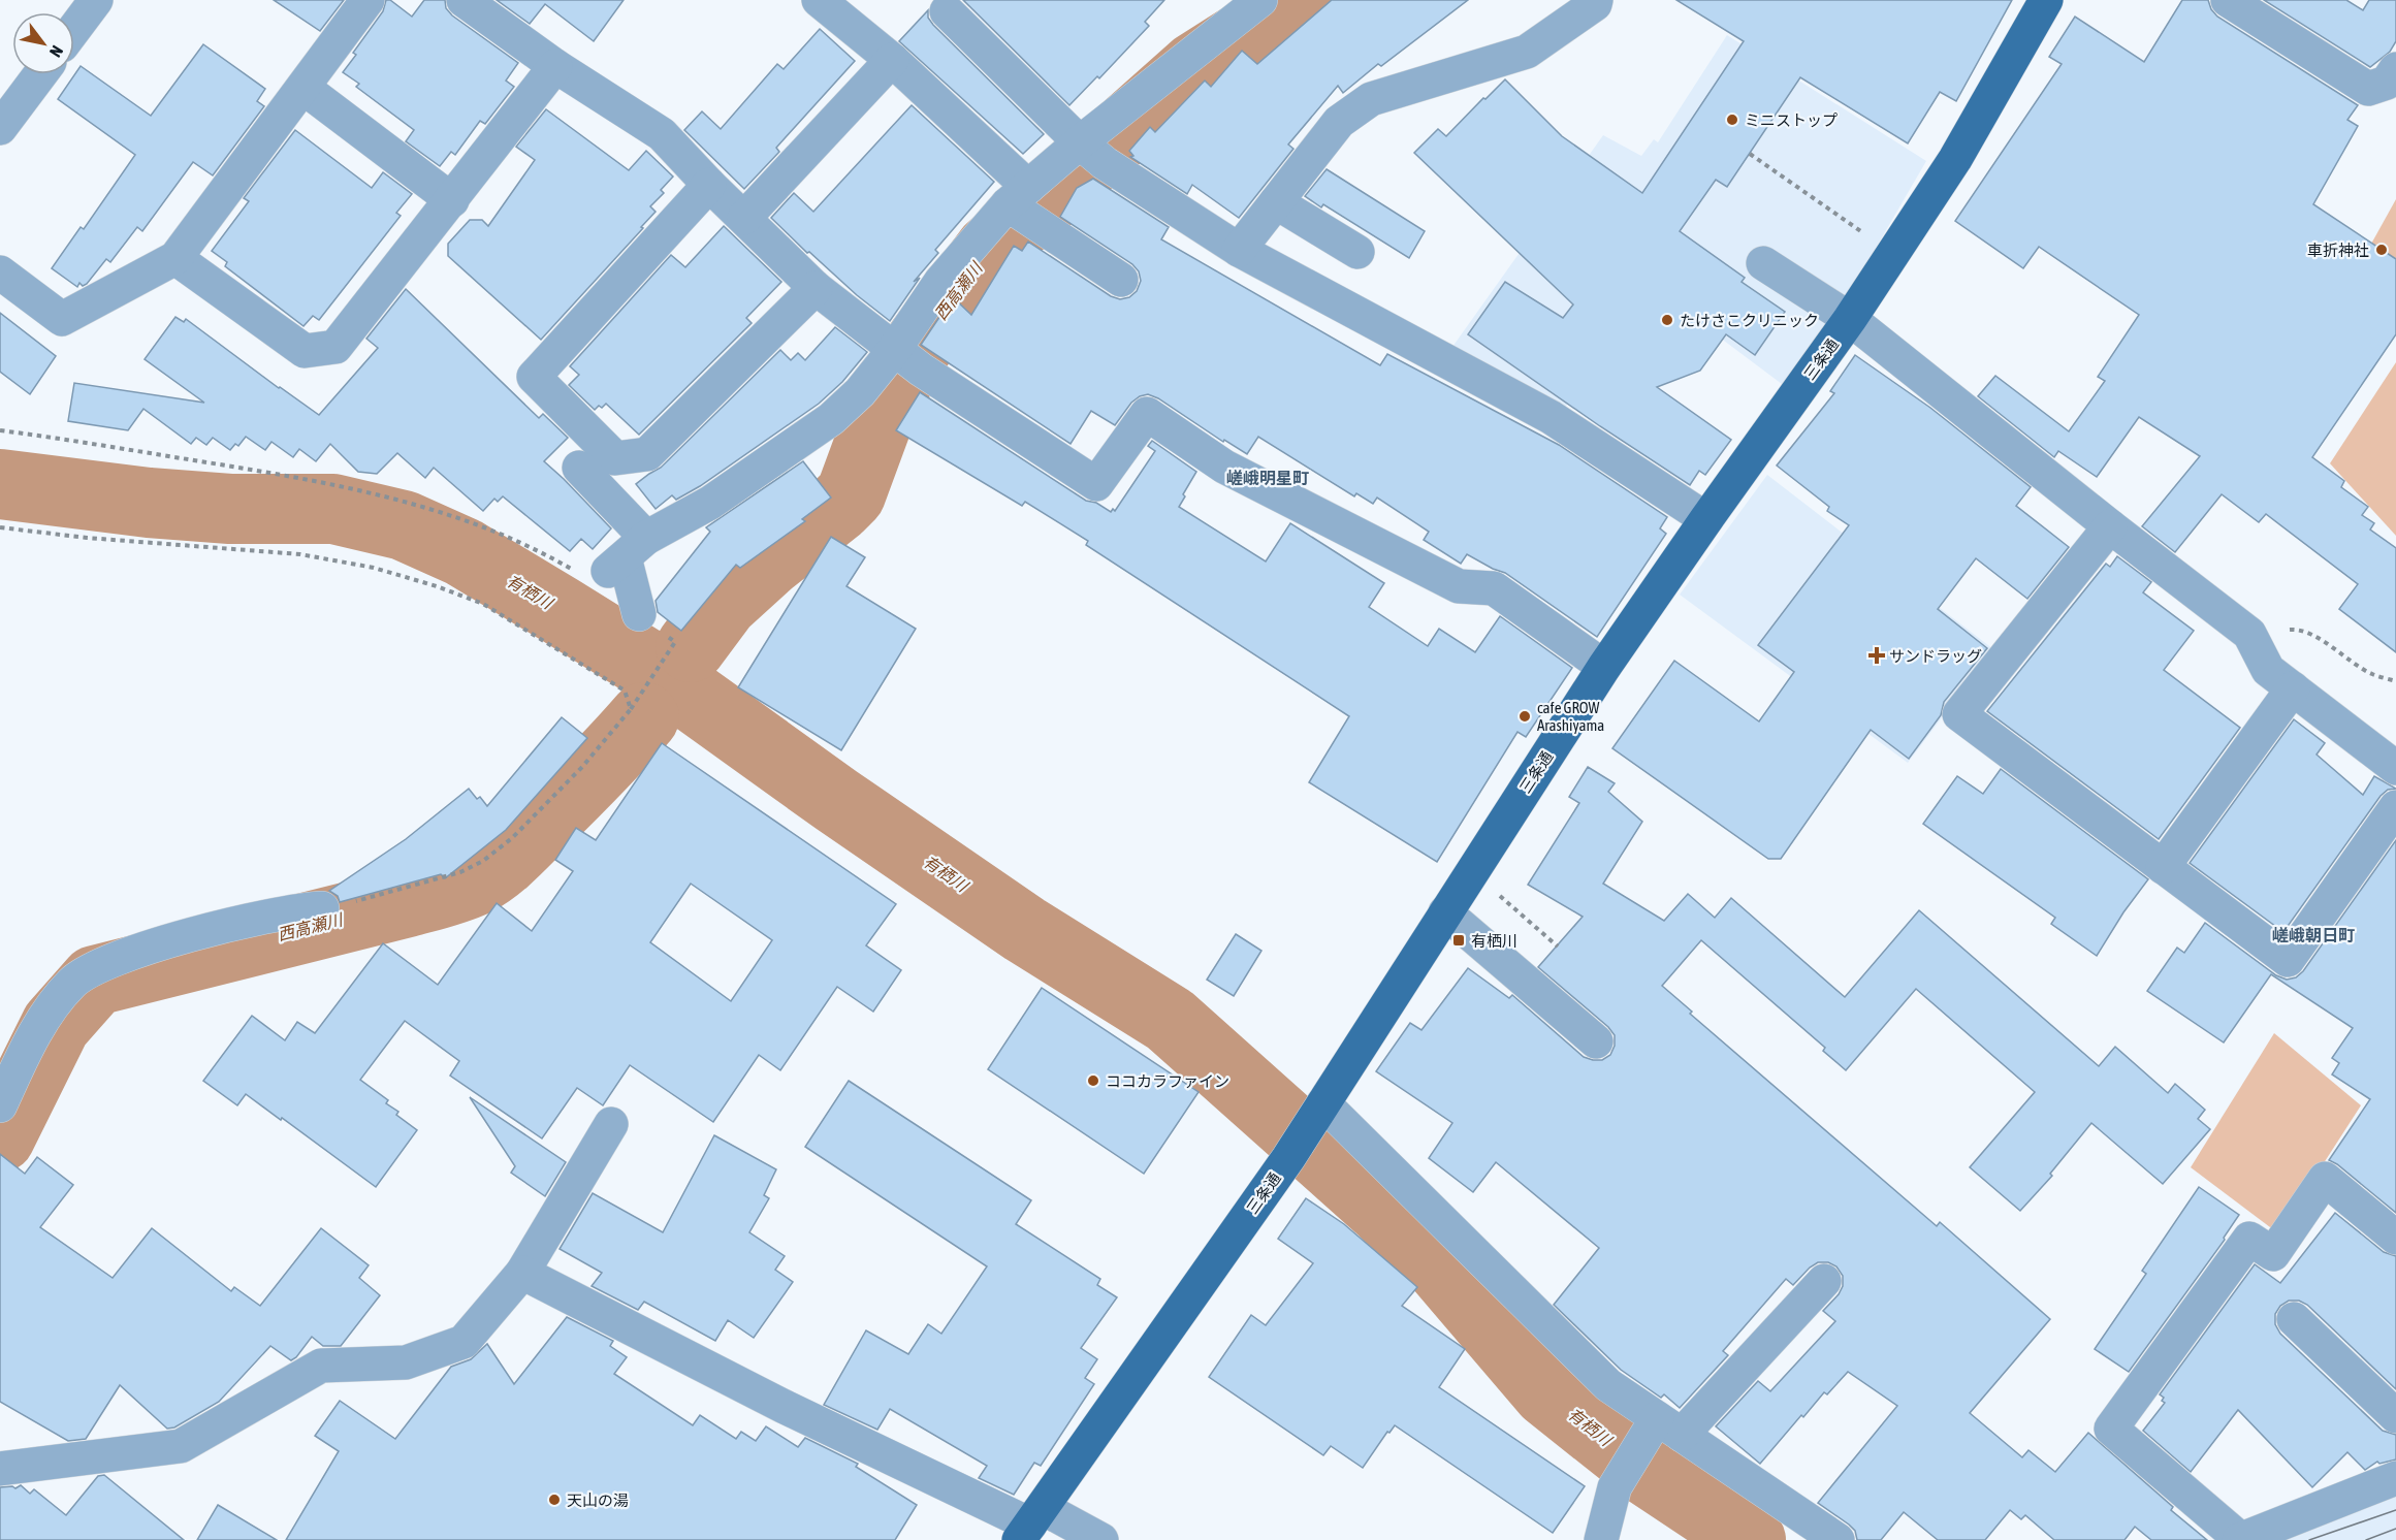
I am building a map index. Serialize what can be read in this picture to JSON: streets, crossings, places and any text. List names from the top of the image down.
{
  "streets": {
    "main road": ["三条通"]
  },
  "districts": ["嵯峨明星町", "嵯峨朝日町"],
  "water": ["西高瀬川", "有栖川"],
  "places": {
    "other": [
      "ミニストップ",
      "車折神社",
      "たけさこクリニック",
      "cafe GROW Arashiyama",
      "ココカラファイン",
      "天山の湯"
    ],
    "health": ["サンドラッグ"],
    "transit": ["有栖川"]
  },
  "north": "bottom right"
}
